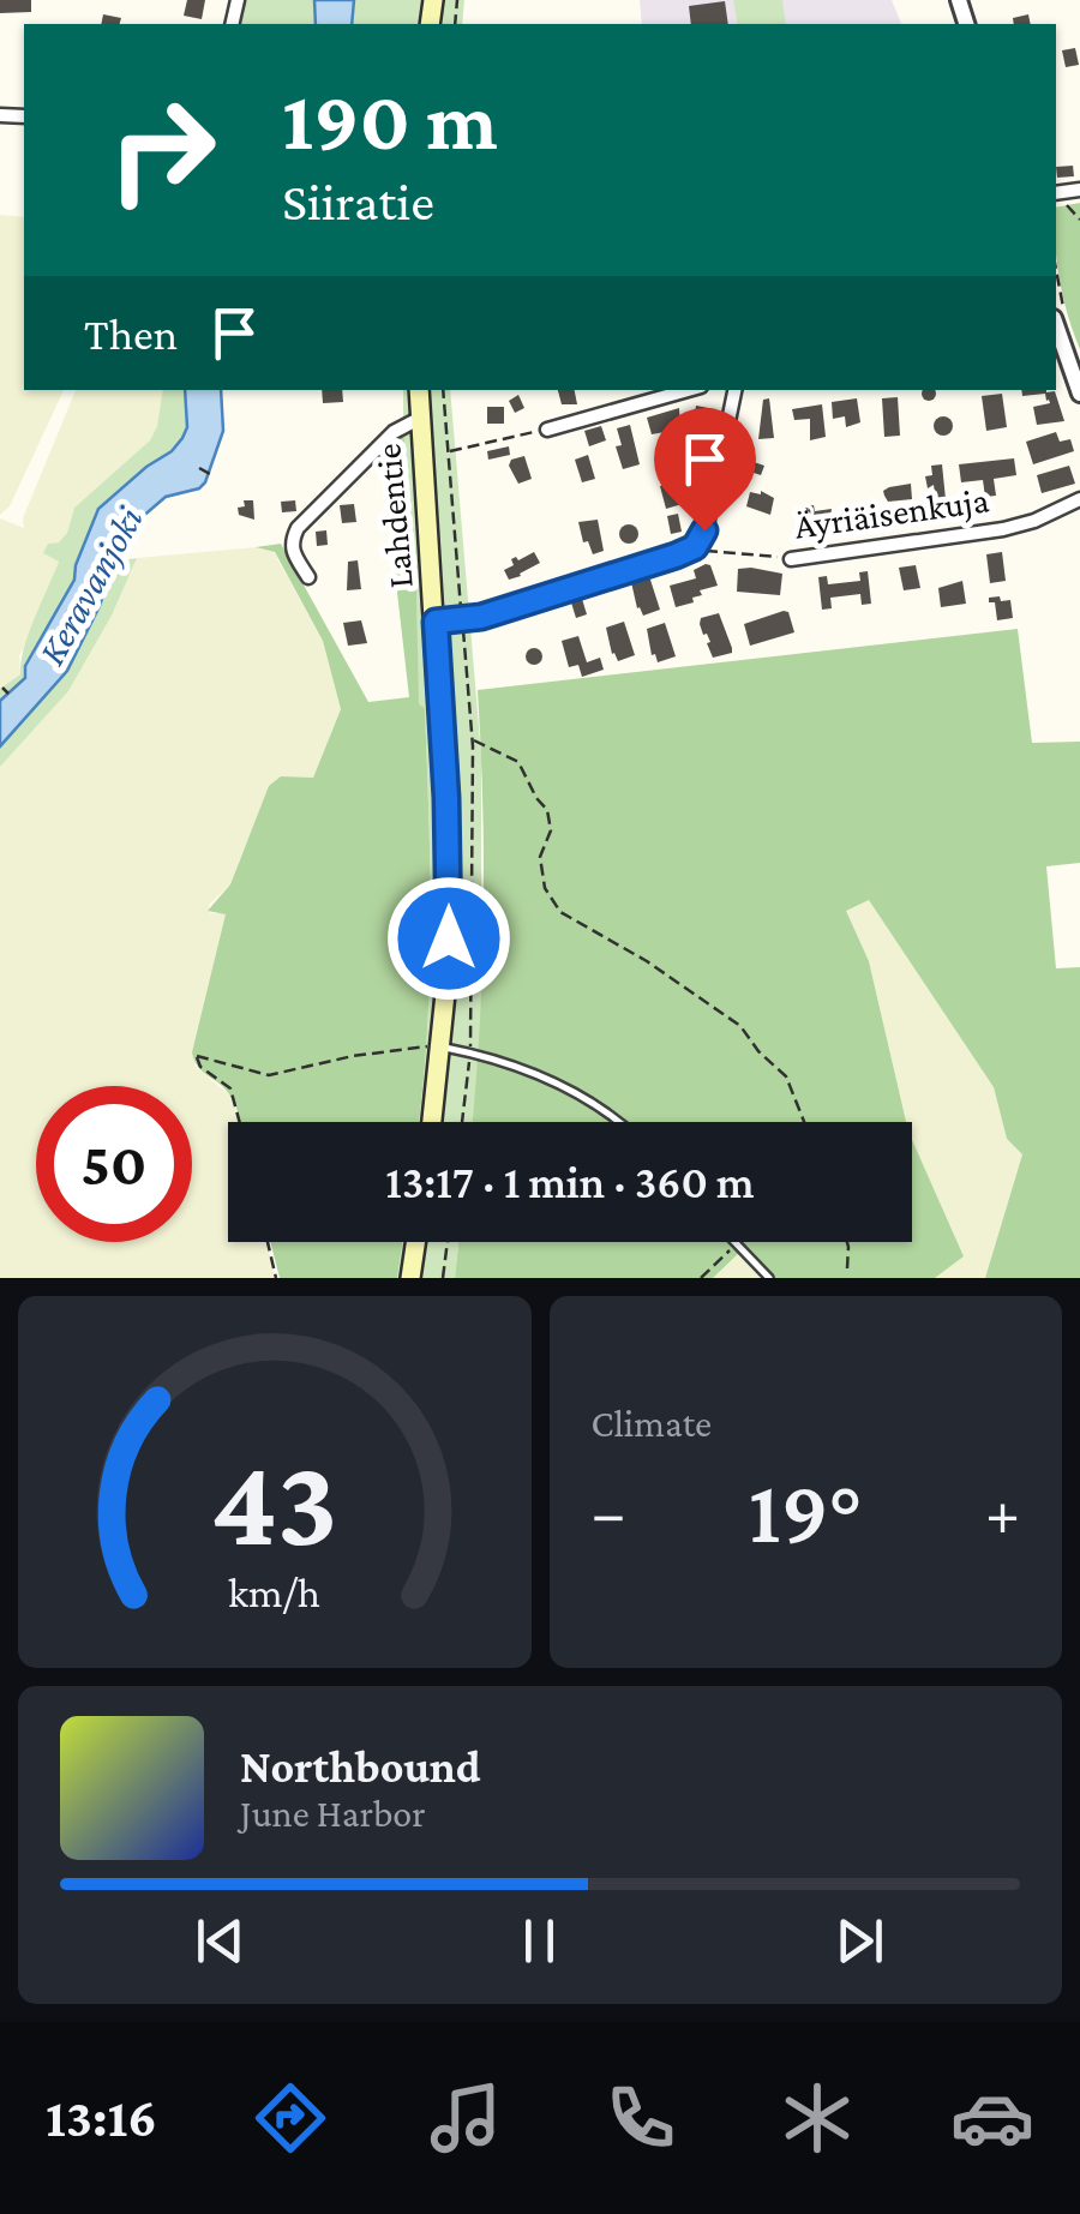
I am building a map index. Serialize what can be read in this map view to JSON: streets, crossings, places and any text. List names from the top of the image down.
{
  "streets": {
    "main road": ["Lahdentie"],
    "street": ["Äyriäisenkuja"]
  },
  "water": ["Keravanjoki"],
  "page": {
    "turn": ["190 m", "Siiratie"],
    "then": "Then",
    "limit": "50",
    "trip": "13:17 · 1 min · 360 m",
    "tile": "Climate",
    "heat": ["−", "19°", "+"],
    "song": ["Northbound", "June Harbor"],
    "tabs": "13:16",
    "gauge": ["43", "km/h"]
  }
}
